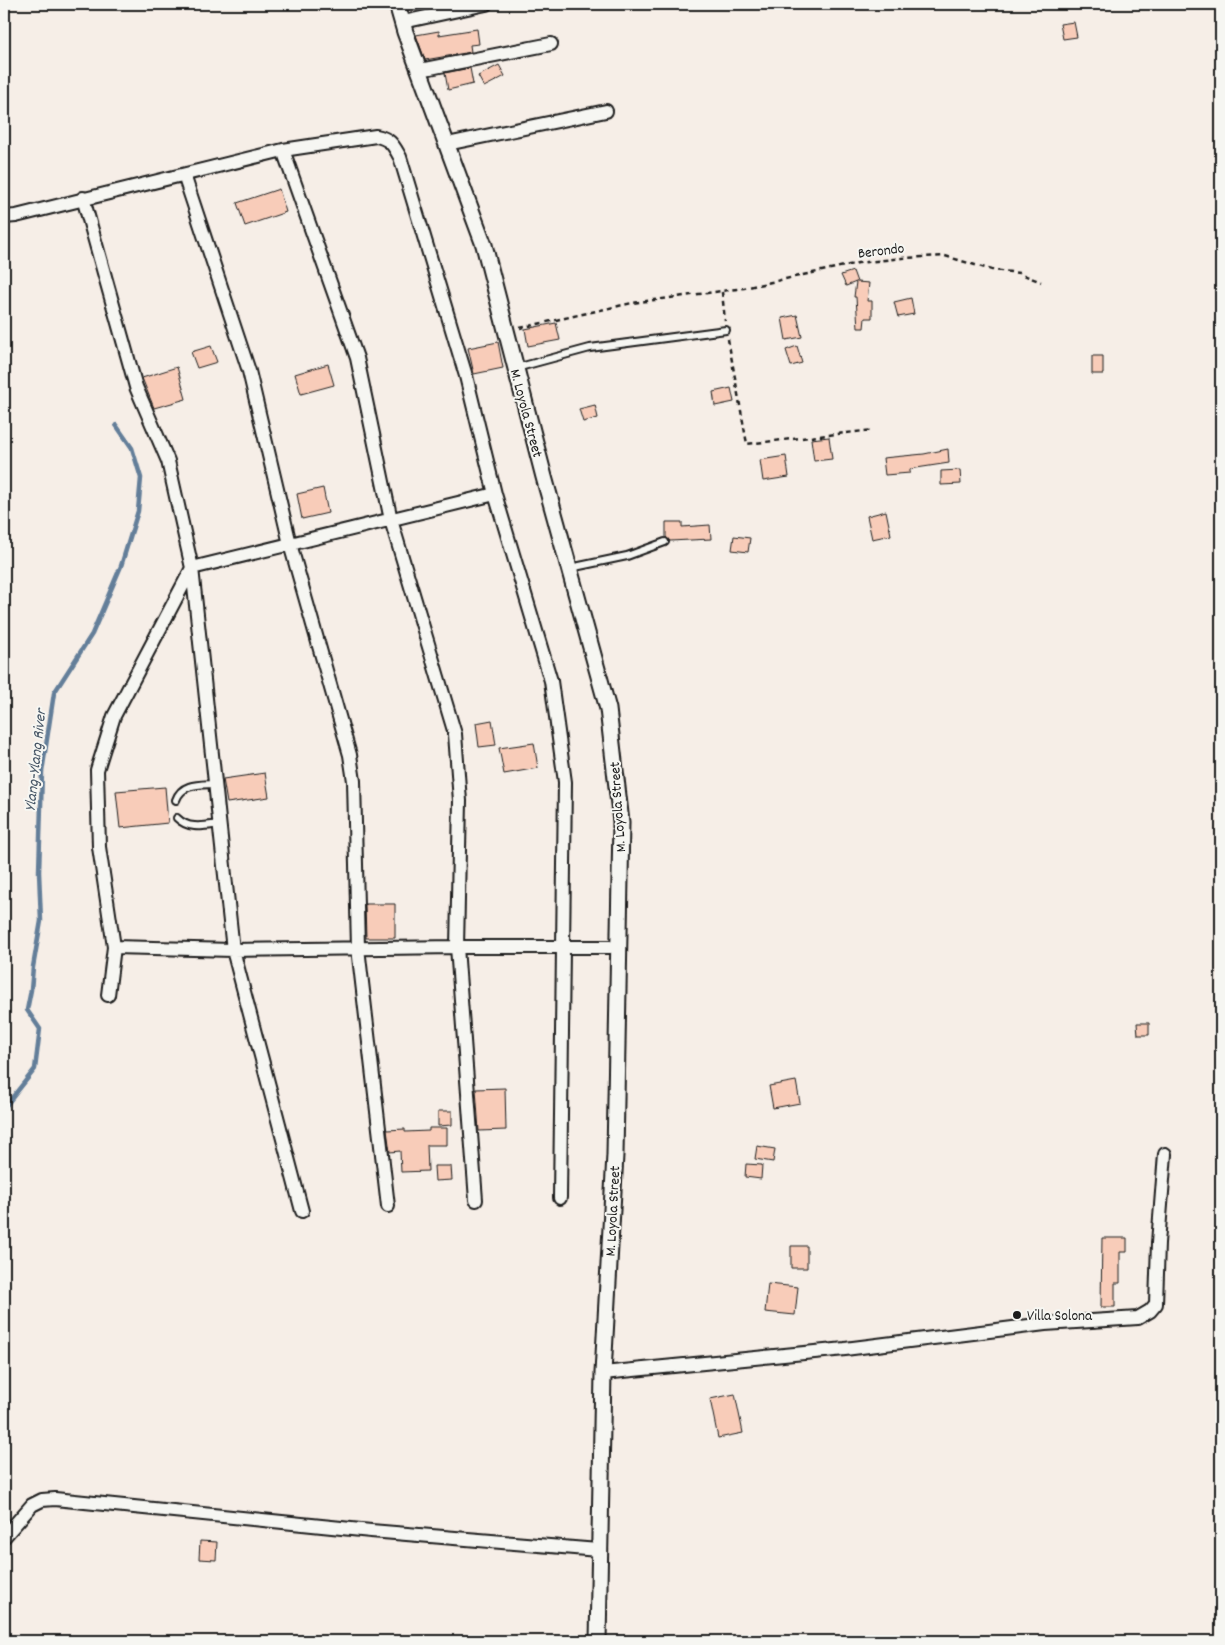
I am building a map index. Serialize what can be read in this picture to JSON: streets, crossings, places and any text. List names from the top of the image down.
{
  "streets": {
    "street": ["M. Loyola Street"],
    "path": ["Berondo"]
  },
  "crossings": [
    ["Berondo", "M. Loyola Street"]
  ],
  "water": ["Ylang-Ylang River"],
  "places": ["Villa Solona"]
}
